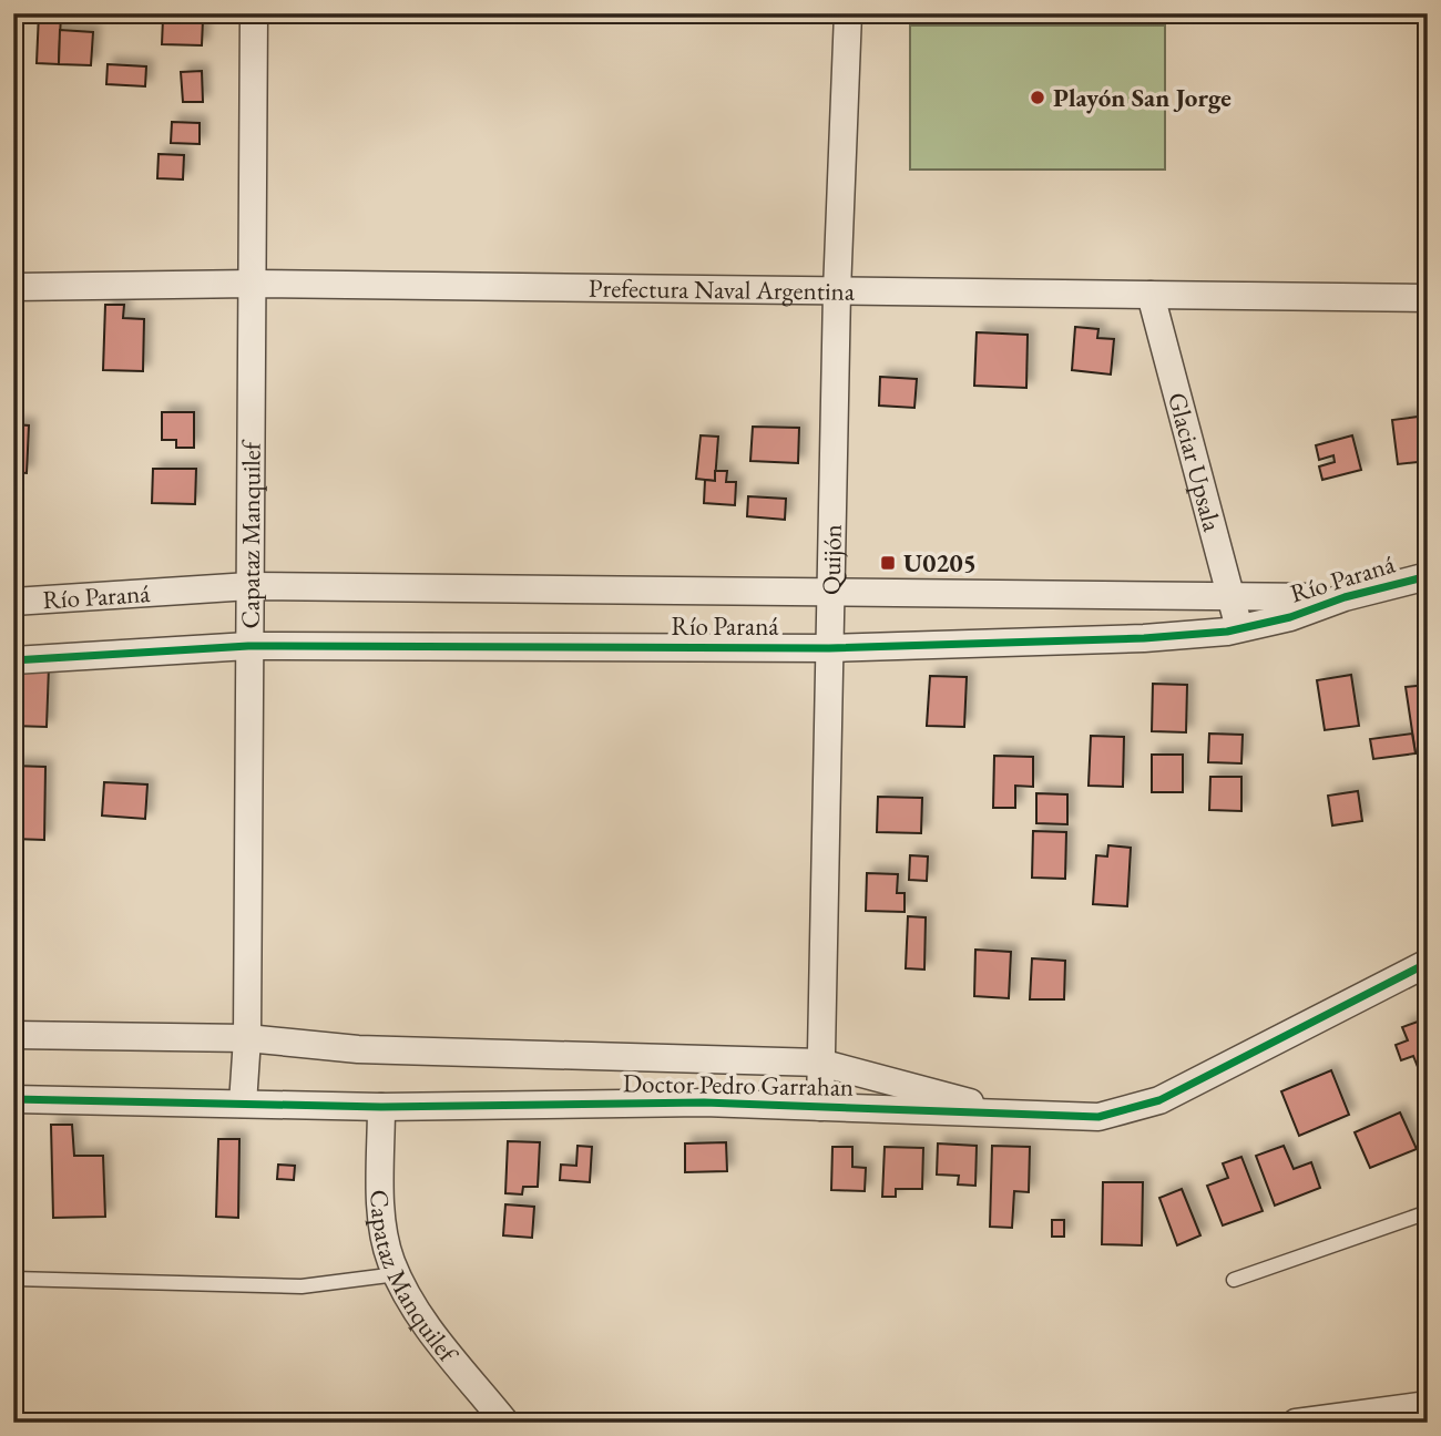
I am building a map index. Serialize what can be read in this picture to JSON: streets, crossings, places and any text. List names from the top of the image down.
{
  "streets": {
    "street": [
      "Prefectura Naval Argentina",
      "Glaciar Upsala",
      "Capataz Manquilef",
      "Quijón",
      "Río Paraná",
      "Doctor Pedro Garrahan"
    ]
  },
  "crossings": [
    ["Prefectura Naval Argentina", "Glaciar Upsala"],
    ["Prefectura Naval Argentina", "Capataz Manquilef"],
    ["Prefectura Naval Argentina", "Quijón"],
    ["Glaciar Upsala", "Río Paraná"],
    ["Capataz Manquilef", "Río Paraná"],
    ["Capataz Manquilef", "Doctor Pedro Garrahan"],
    ["Quijón", "Río Paraná"],
    ["Quijón", "Doctor Pedro Garrahan"]
  ],
  "places": {
    "other": ["Playón San Jorge"],
    "transit": ["U0205"]
  }
}
